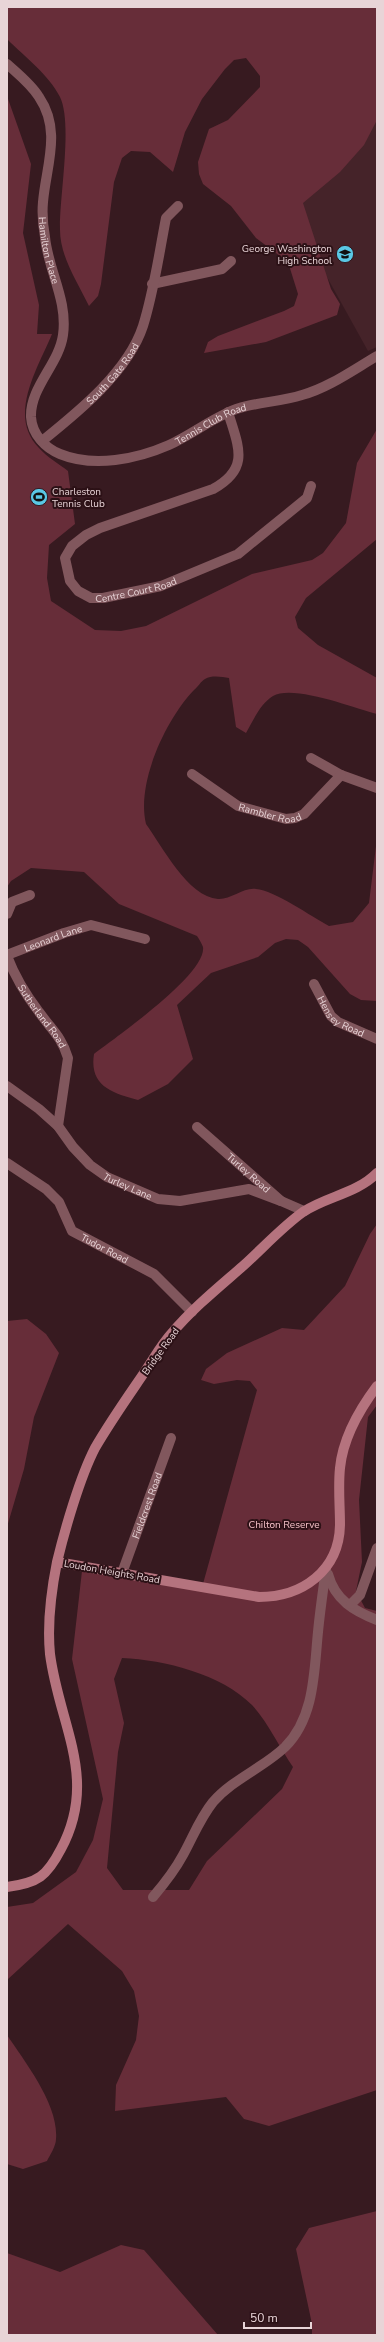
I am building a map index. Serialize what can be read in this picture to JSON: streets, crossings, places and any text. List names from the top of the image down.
{
  "streets": {
    "main road": ["Bridge Road", "Loudon Heights Road"],
    "street": [
      "Hamilton Place",
      "South Gate Road",
      "Tennis Club Road",
      "Centre Court Road",
      "Rambler Road",
      "Leonard Lane",
      "Hensey Road",
      "Sutherland Road",
      "Turley Road",
      "Turley Lane",
      "Tudor Road",
      "Fieldcrest Road"
    ]
  },
  "crossings": [
    ["Hamilton Place", "South Gate Road"],
    ["Hamilton Place", "Tennis Club Road"],
    ["South Gate Road", "Tennis Club Road"],
    ["Tennis Club Road", "Centre Court Road"],
    ["Leonard Lane", "Sutherland Road"],
    ["Sutherland Road", "Turley Lane"],
    ["Turley Road", "Turley Lane"],
    ["Turley Road", "Bridge Road"],
    ["Tudor Road", "Bridge Road"],
    ["Bridge Road", "Loudon Heights Road"],
    ["Fieldcrest Road", "Loudon Heights Road"]
  ],
  "parks": ["Chilton Reserve"],
  "places": {
    "school or university": ["George Washington High School"],
    "sports": ["Charleston Tennis Club"]
  },
  "scale_bar": "50 m"
}
